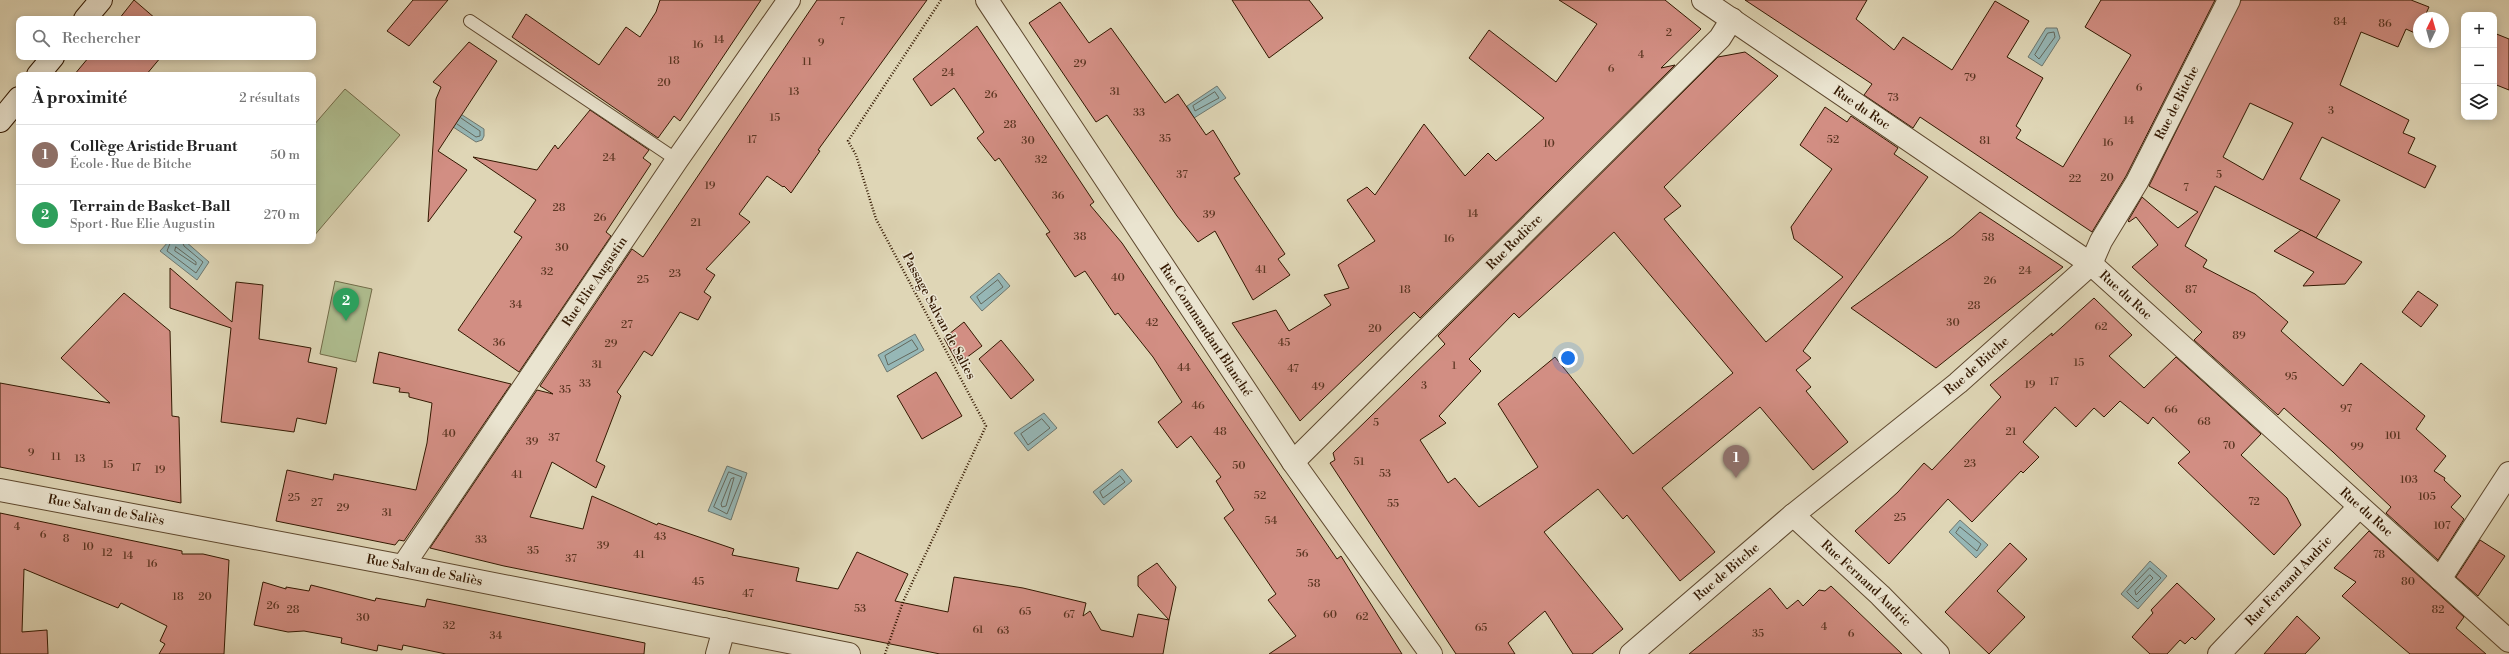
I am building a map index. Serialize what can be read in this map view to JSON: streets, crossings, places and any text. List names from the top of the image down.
{
  "streets": {
    "street": [
      "Rue de Bitche",
      "Rue du Roc",
      "Rue Rodière",
      "Rue Elie Augustin",
      "Rue Commandant Blanché",
      "Rue Salvan de Saliès",
      "Rue Fernand Audric"
    ],
    "path": ["Passage Salvan de Salies"]
  },
  "crossings": [
    ["Rue de Bitche", "Rue du Roc"],
    ["Rue de Bitche", "Rue Fernand Audric"],
    ["Rue du Roc", "Rue Rodière"],
    ["Rue du Roc", "Rue Fernand Audric"],
    ["Rue Rodière", "Rue Commandant Blanché"],
    ["Rue Elie Augustin", "Rue Salvan de Saliès"]
  ],
  "house_numbers": [
    "7",
    "84",
    "86",
    "2",
    "14",
    "9",
    "16",
    "4",
    "18",
    "11",
    "29",
    "6",
    "24",
    "79",
    "20",
    "6",
    "13",
    "31",
    "26",
    "73",
    "3",
    "33",
    "15",
    "14",
    "28",
    "35",
    "17",
    "52",
    "30",
    "81",
    "16",
    "10",
    "24",
    "32",
    "37",
    "5",
    "20",
    "22",
    "19",
    "7",
    "36",
    "28",
    "14",
    "39",
    "26",
    "21",
    "38",
    "58",
    "16",
    "30",
    "41",
    "24",
    "32",
    "23",
    "40",
    "25",
    "26",
    "18",
    "87",
    "34",
    "28",
    "42",
    "30",
    "27",
    "62",
    "20",
    "89",
    "36",
    "45",
    "29",
    "15",
    "31",
    "1",
    "44",
    "47",
    "95",
    "17",
    "33",
    "19",
    "3",
    "49",
    "35",
    "46",
    "97",
    "66",
    "68",
    "5",
    "48",
    "21",
    "40",
    "101",
    "37",
    "39",
    "70",
    "99",
    "9",
    "11",
    "13",
    "51",
    "23",
    "15",
    "50",
    "17",
    "19",
    "53",
    "41",
    "103",
    "52",
    "105",
    "25",
    "72",
    "27",
    "55",
    "29",
    "31",
    "25",
    "54",
    "107",
    "4",
    "6",
    "43",
    "8",
    "33",
    "39",
    "10",
    "35",
    "12",
    "56",
    "41",
    "78",
    "14",
    "37",
    "16",
    "45",
    "80",
    "58",
    "47",
    "18",
    "20",
    "26",
    "53",
    "28",
    "82",
    "65",
    "67",
    "60",
    "62",
    "30",
    "32",
    "4",
    "65",
    "61",
    "63",
    "35",
    "6",
    "34"
  ],
  "north": "top",
  "page": {
    "map_buttons": ["+", "−"],
    "search": "Rechercher",
    "heading": ["À proximité", "2 résultats"],
    "list": [
      {
        "mark": "1",
        "name": "Collège Aristide Bruant",
        "note": "École · Rue de Bitche",
        "value": "50 m"
      },
      {
        "mark": "2",
        "name": "Terrain de Basket-Ball",
        "note": "Sport · Rue Elie Augustin",
        "value": "270 m"
      }
    ],
    "pins": ["2", "1"]
  }
}
